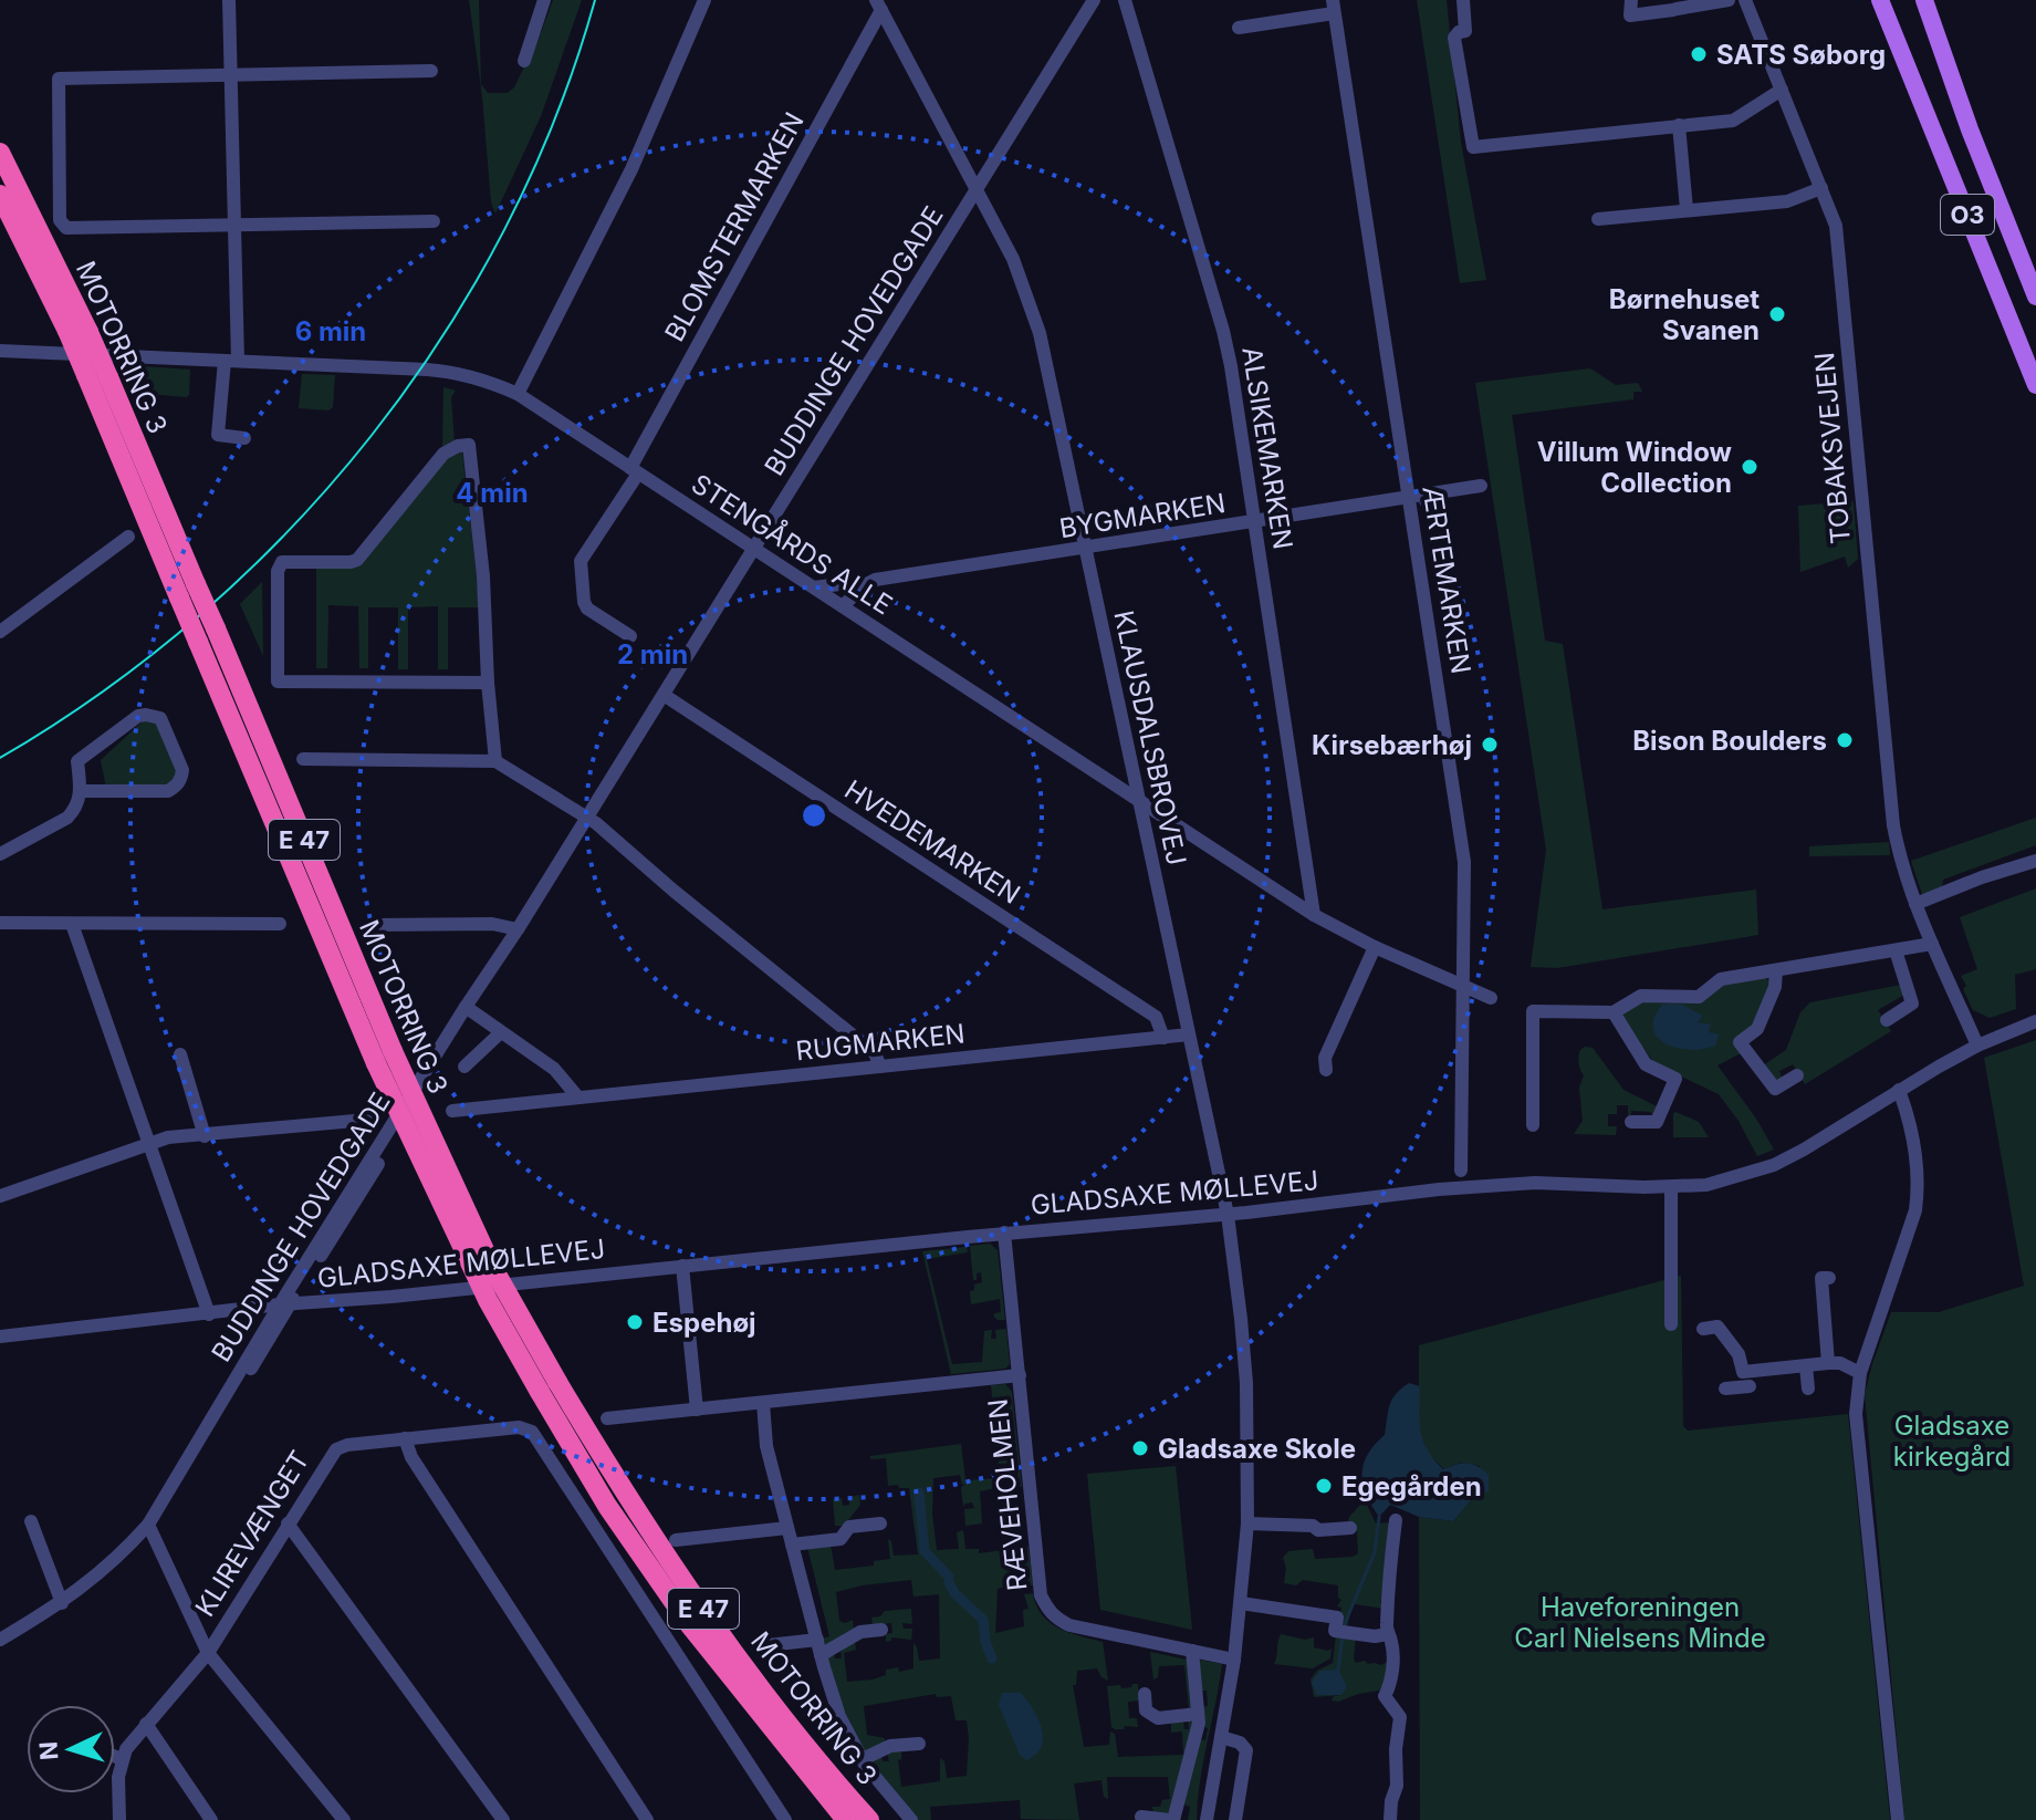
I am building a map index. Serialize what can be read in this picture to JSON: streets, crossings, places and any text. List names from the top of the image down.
{
  "streets": {
    "highway": ["MOTORRING 3", "E 47"],
    "main road": ["O3"],
    "street": [
      "BLOMSTERMARKEN",
      "BUDDINGE HOVEDGADE",
      "ALSIKEMARKEN",
      "TOBAKSVEJEN",
      "BYGMARKEN",
      "STENGÅRDS ALLE",
      "ÆRTEMARKEN",
      "KLAUSDALSBROVEJ",
      "HVEDEMARKEN",
      "RUGMARKEN",
      "GLADSAXE MØLLEVEJ",
      "RÆVEHOLMEN",
      "KLIREVÆNGET"
    ]
  },
  "crossings": [
    ["BLOMSTERMARKEN", "STENGÅRDS ALLE"],
    ["BLOMSTERMARKEN", "KLAUSDALSBROVEJ"],
    ["BUDDINGE HOVEDGADE", "STENGÅRDS ALLE"],
    ["BUDDINGE HOVEDGADE", "KLAUSDALSBROVEJ"],
    ["BUDDINGE HOVEDGADE", "HVEDEMARKEN"],
    ["BUDDINGE HOVEDGADE", "GLADSAXE MØLLEVEJ"],
    ["ALSIKEMARKEN", "BYGMARKEN"],
    ["ALSIKEMARKEN", "STENGÅRDS ALLE"],
    ["TOBAKSVEJEN", "GLADSAXE MØLLEVEJ"],
    ["BYGMARKEN", "STENGÅRDS ALLE"],
    ["BYGMARKEN", "ÆRTEMARKEN"],
    ["BYGMARKEN", "KLAUSDALSBROVEJ"],
    ["STENGÅRDS ALLE", "ÆRTEMARKEN"],
    ["STENGÅRDS ALLE", "KLAUSDALSBROVEJ"],
    ["KLAUSDALSBROVEJ", "RUGMARKEN"],
    ["KLAUSDALSBROVEJ", "GLADSAXE MØLLEVEJ"],
    ["KLAUSDALSBROVEJ", "RÆVEHOLMEN"],
    ["HVEDEMARKEN", "RUGMARKEN"],
    ["GLADSAXE MØLLEVEJ", "RÆVEHOLMEN"]
  ],
  "parks": ["Gladsaxe kirkegård", "Haveforeningen Carl Nielsens Minde"],
  "places": [
    "SATS Søborg",
    "Børnehuset Svanen",
    "Villum Window Collection",
    "Bison Boulders",
    "Kirsebærhøj",
    "Espehøj",
    "Gladsaxe Skole",
    "Egegården"
  ],
  "north": "left",
  "rings": ["6 min", "4 min", "2 min"]
}
